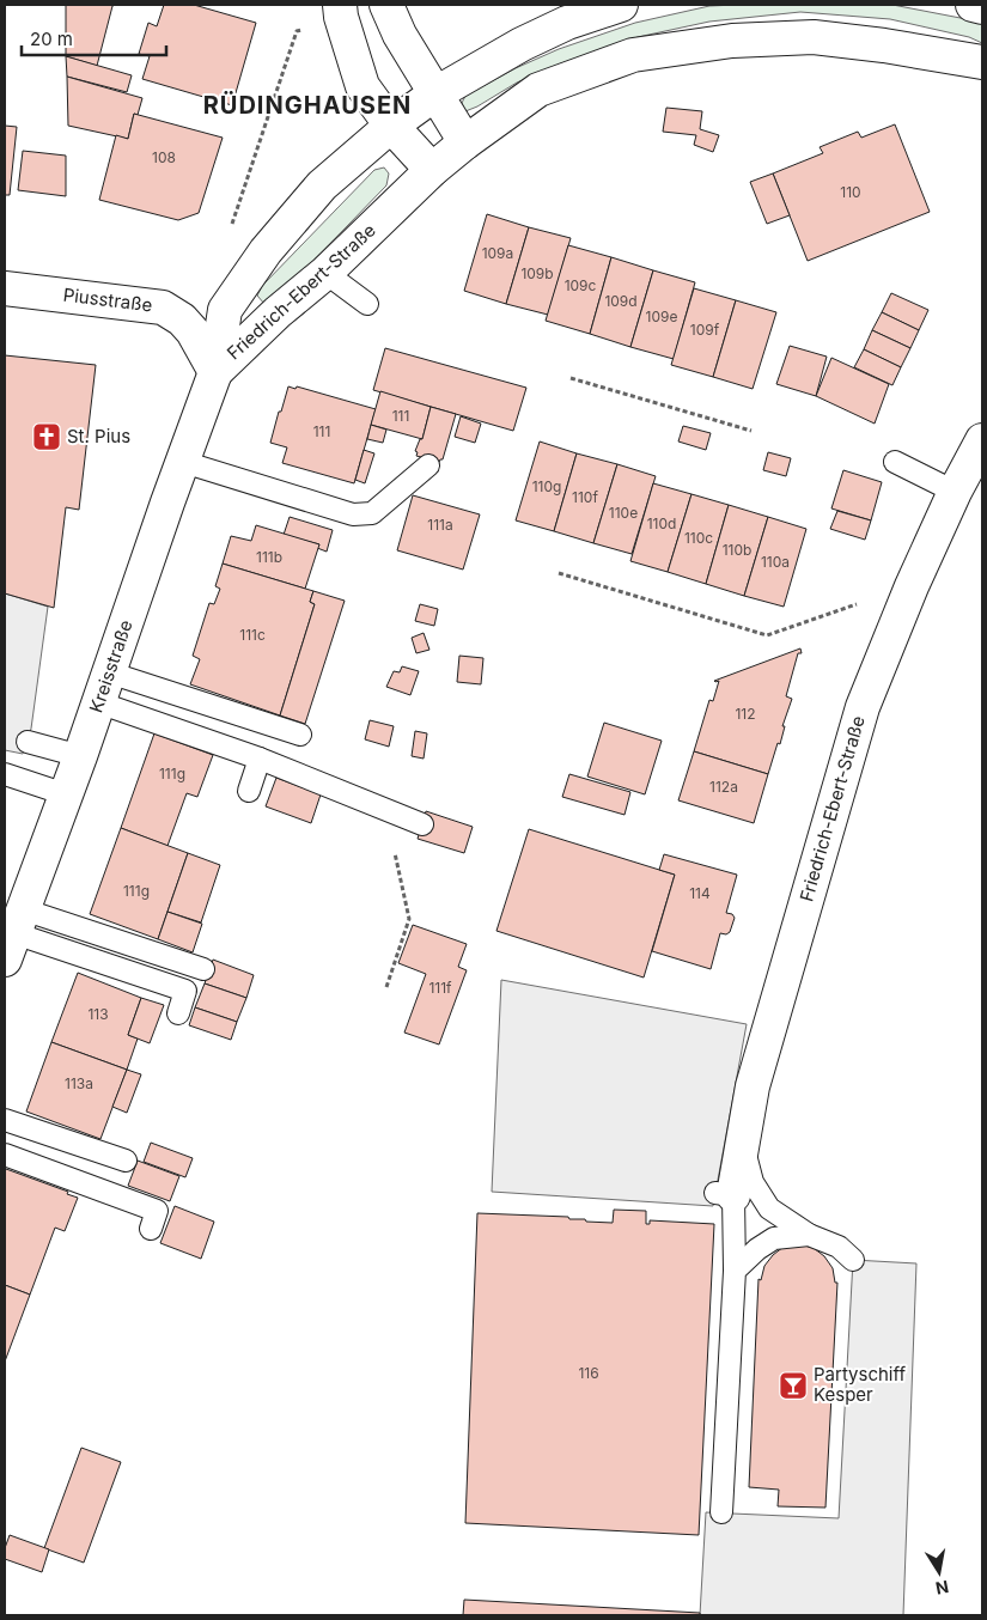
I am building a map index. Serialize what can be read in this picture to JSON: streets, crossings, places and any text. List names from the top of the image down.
{
  "streets": {
    "street": ["Friedrich-Ebert-Straße", "Piusstraße", "Kreisstraße"]
  },
  "crossings": [
    ["Friedrich-Ebert-Straße", "Piusstraße"],
    ["Friedrich-Ebert-Straße", "Kreisstraße"],
    ["Piusstraße", "Kreisstraße"]
  ],
  "districts": ["RÜDINGHAUSEN"],
  "places": {
    "church": ["St. Pius"],
    "bar": ["Partyschiff Kesper"]
  },
  "house_numbers": [
    "108",
    "110",
    "109a",
    "109b",
    "109c",
    "109d",
    "109e",
    "109f",
    "111",
    "111",
    "110g",
    "110f",
    "110e",
    "110d",
    "111a",
    "110c",
    "110b",
    "111b",
    "110a",
    "111c",
    "112",
    "111g",
    "112a",
    "111g",
    "114",
    "111f",
    "113",
    "113a",
    "116"
  ],
  "scale_bar": "20 m",
  "north": "bottom"
}
